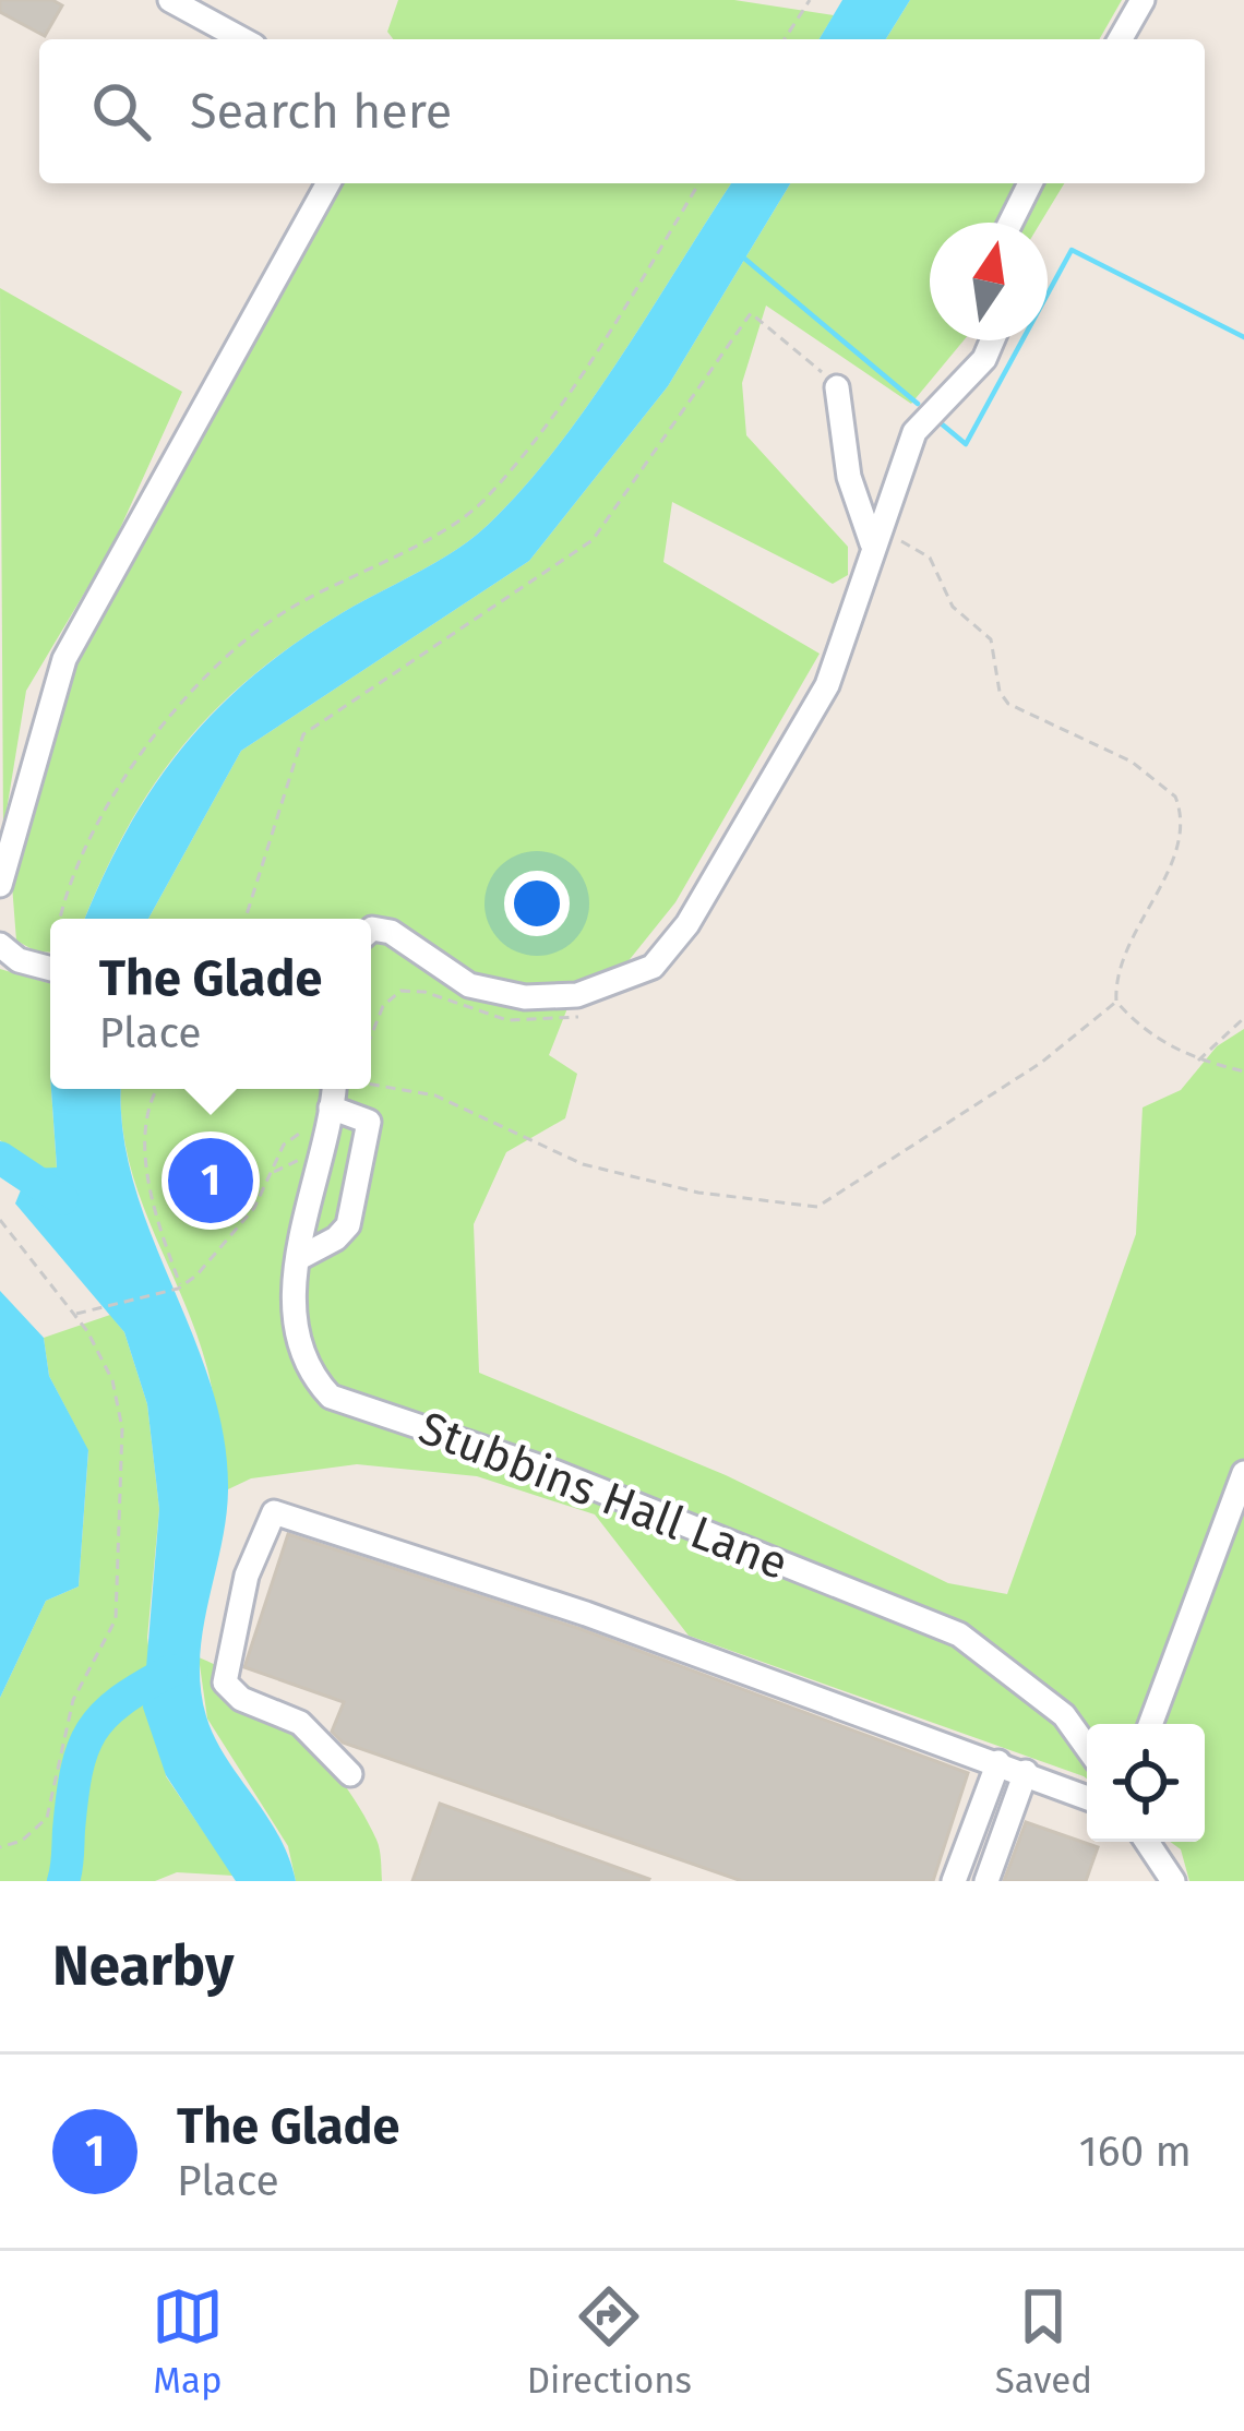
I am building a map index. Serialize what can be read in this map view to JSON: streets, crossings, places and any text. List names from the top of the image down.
{
  "streets": {
    "lane": ["Stubbins Hall Lane"]
  },
  "north": "top",
  "page": {
    "search": "Search here",
    "popup": ["The Glade", "Place"],
    "pins": "1",
    "heading": "Nearby",
    "list": [
      {
        "mark": "1",
        "name": "The Glade",
        "note": "Place",
        "value": "160 m"
      }
    ],
    "nav": ["Map", "Directions", "Saved"]
  }
}
